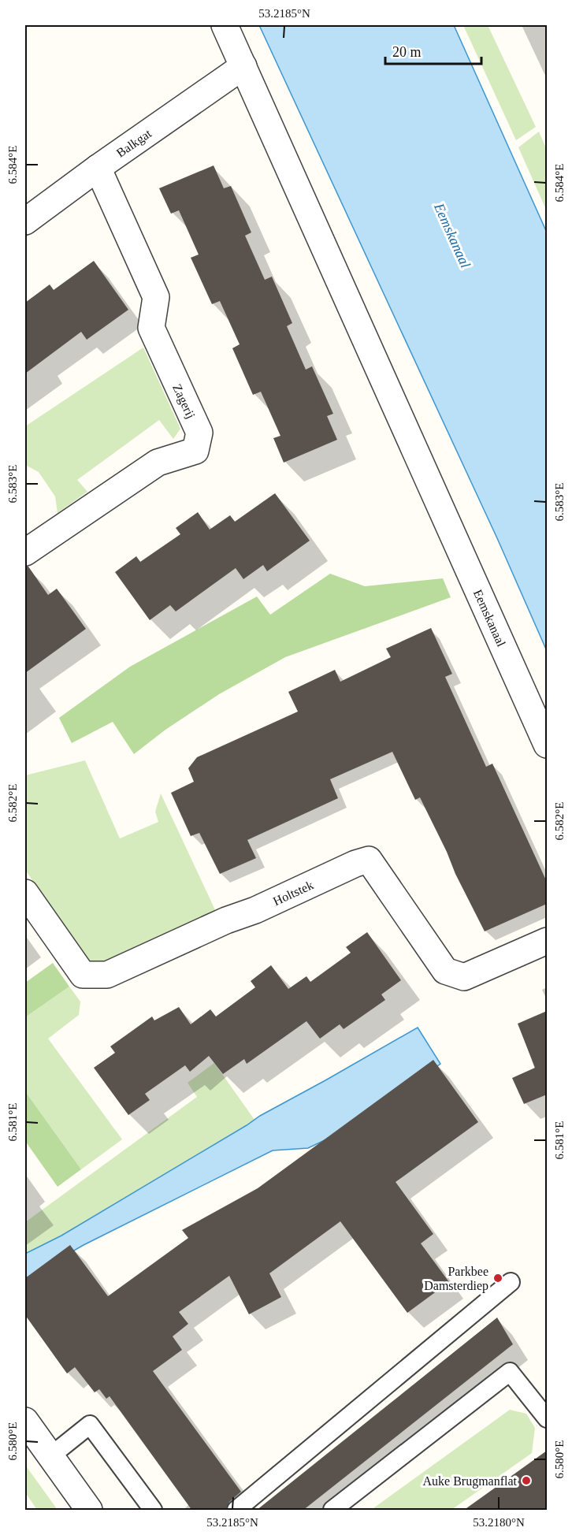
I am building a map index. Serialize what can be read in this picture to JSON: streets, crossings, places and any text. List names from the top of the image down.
{
  "streets": {
    "street": [
      "Balkgat",
      "Zagerij",
      "Eemskanaal",
      "Holtstek"
    ]
  },
  "crossings": [
    ["Balkgat", "Zagerij"],
    ["Balkgat", "Eemskanaal"]
  ],
  "water": ["Eemskanaal"],
  "places": ["Parkbee Damsterdiep", "Auke Brugmanflat"],
  "scale_bar": "20 m",
  "coordinates": [
    "53.2185°N",
    "6.584°E",
    "6.583°E",
    "6.582°E",
    "6.581°E",
    "6.580°E",
    "53.2180°N"
  ]
}
